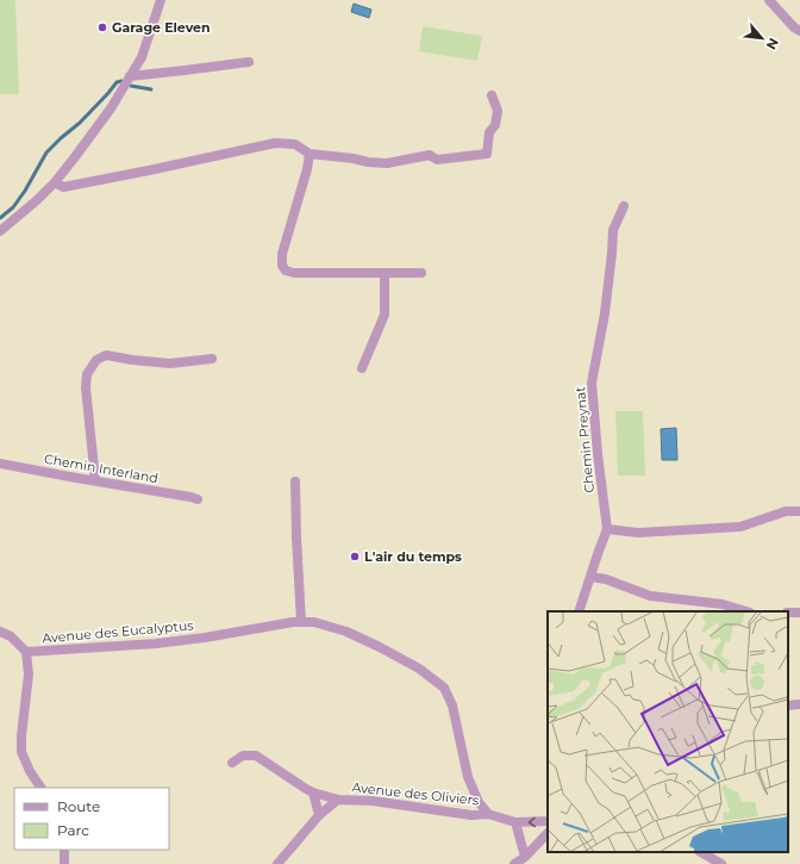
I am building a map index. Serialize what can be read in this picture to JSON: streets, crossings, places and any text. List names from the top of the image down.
{
  "streets": {
    "street": [
      "Chemin Preynat",
      "Chemin Interland",
      "Avenue des Eucalyptus",
      "Avenue des Oliviers"
    ]
  },
  "crossings": [
    ["Avenue des Eucalyptus", "Avenue des Oliviers"]
  ],
  "places": ["Garage Eleven", "L'air du temps"],
  "legend": ["Route", "Parc"],
  "north": "bottom right"
}
